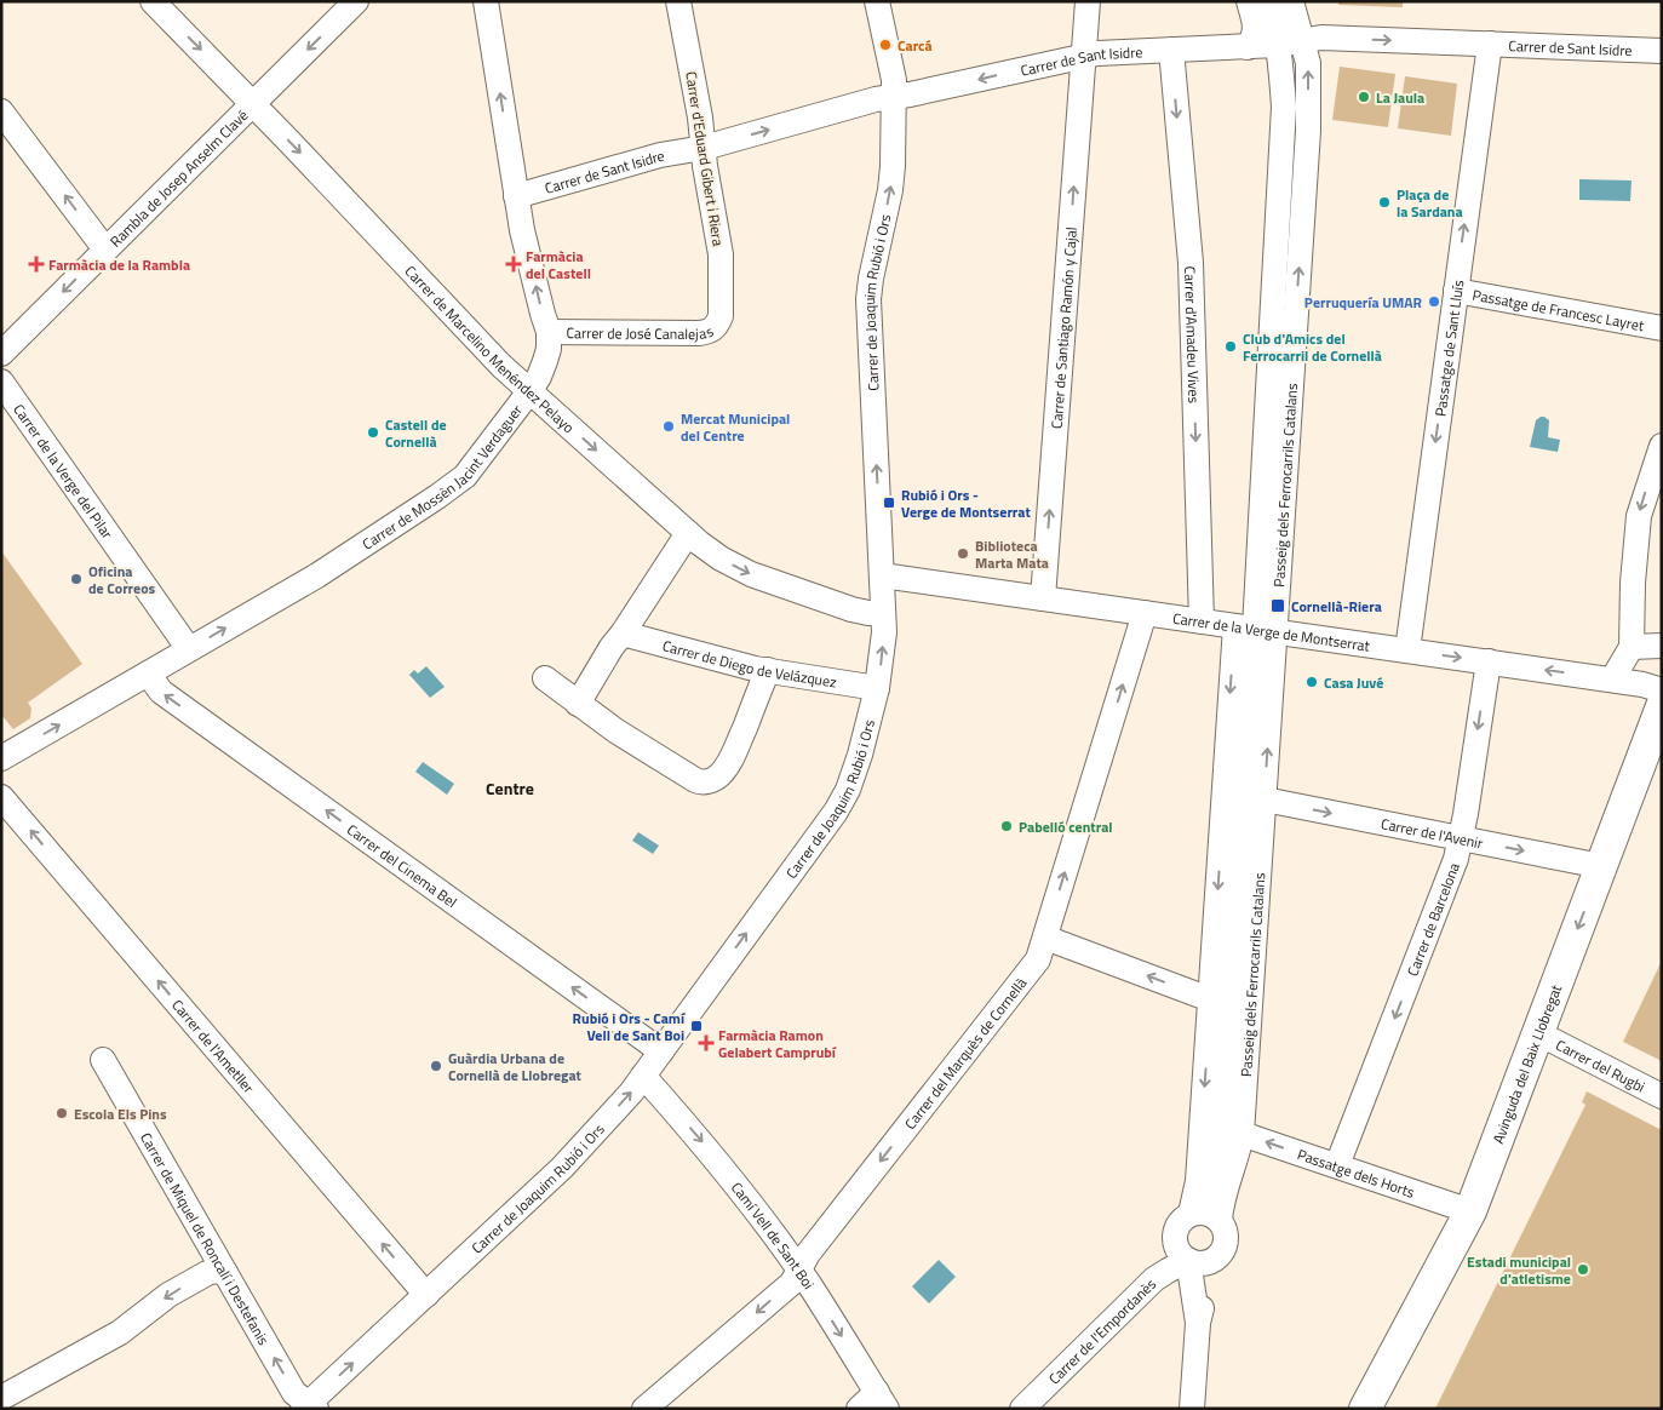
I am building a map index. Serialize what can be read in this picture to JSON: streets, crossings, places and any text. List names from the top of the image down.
{
  "streets": {
    "main road": ["Avinguda del Baix Llobregat"],
    "street": [
      "Carrer de Sant Isidre",
      "Carrer d'Eduard Gibert i Riera",
      "Rambla de Josep Anselm Clavé",
      "Carrer de Joaquim Rubió i Ors",
      "Passatge de Francesc Layret",
      "Carrer de Santiago Ramón y Cajal",
      "Carrer de José Canalejas",
      "Carrer d'Amadeu Vives",
      "Carrer de Marcelino Menéndez Pelayo",
      "Passatge de Sant Lluís",
      "Carrer de la Verge del Pilar",
      "Carrer de Mossèn Jacint Verdaguer",
      "Passeig dels Ferrocarrils Catalans",
      "Carrer de la Verge de Montserrat",
      "Carrer de Diego de Velázquez",
      "Carrer de l'Avenir",
      "Carrer del Cinema Bel",
      "Carrer de Barcelona",
      "Carrer de l'Ametller",
      "Carrer del Marquès de Cornellà",
      "Carrer del Rugbi",
      "Passatge dels Horts",
      "Camí Vell de Sant Boi",
      "Carrer de Miquel de Roncalí i Destefanis",
      "Carrer de l'Empordanès"
    ]
  },
  "crossings": [
    ["Carrer de Sant Isidre", "Carrer d'Eduard Gibert i Riera"],
    ["Carrer de Sant Isidre", "Carrer de Joaquim Rubió i Ors"],
    ["Carrer de Sant Isidre", "Carrer de Santiago Ramón y Cajal"],
    ["Carrer de Sant Isidre", "Carrer d'Amadeu Vives"],
    ["Carrer de Sant Isidre", "Passatge de Sant Lluís"],
    ["Carrer de Sant Isidre", "Carrer de Mossèn Jacint Verdaguer"],
    ["Carrer de Sant Isidre", "Passeig dels Ferrocarrils Catalans"],
    ["Carrer d'Eduard Gibert i Riera", "Carrer de José Canalejas"],
    ["Rambla de Josep Anselm Clavé", "Carrer de Marcelino Menéndez Pelayo"],
    ["Carrer de Joaquim Rubió i Ors", "Carrer de Marcelino Menéndez Pelayo"],
    ["Carrer de Joaquim Rubió i Ors", "Carrer de la Verge de Montserrat"],
    ["Carrer de Joaquim Rubió i Ors", "Carrer de Diego de Velázquez"],
    ["Carrer de Joaquim Rubió i Ors", "Carrer del Cinema Bel"],
    ["Carrer de Joaquim Rubió i Ors", "Carrer de l'Ametller"],
    ["Carrer de Joaquim Rubió i Ors", "Camí Vell de Sant Boi"],
    ["Carrer de Joaquim Rubió i Ors", "Carrer de Miquel de Roncalí i Destefanis"],
    ["Passatge de Francesc Layret", "Passatge de Sant Lluís"],
    ["Carrer de Santiago Ramón y Cajal", "Carrer de la Verge de Montserrat"],
    ["Carrer de José Canalejas", "Carrer de Mossèn Jacint Verdaguer"],
    ["Carrer d'Amadeu Vives", "Carrer de la Verge de Montserrat"],
    ["Carrer de Marcelino Menéndez Pelayo", "Carrer de Mossèn Jacint Verdaguer"],
    ["Passatge de Sant Lluís", "Carrer de la Verge de Montserrat"],
    ["Carrer de la Verge del Pilar", "Carrer de Mossèn Jacint Verdaguer"],
    ["Carrer de Mossèn Jacint Verdaguer", "Carrer del Cinema Bel"],
    ["Passeig dels Ferrocarrils Catalans", "Carrer de la Verge de Montserrat"],
    ["Passeig dels Ferrocarrils Catalans", "Carrer de l'Avenir"],
    ["Passeig dels Ferrocarrils Catalans", "Passatge dels Horts"],
    ["Passeig dels Ferrocarrils Catalans", "Carrer de l'Empordanès"],
    ["Carrer de la Verge de Montserrat", "Carrer de Barcelona"],
    ["Carrer de la Verge de Montserrat", "Carrer del Marquès de Cornellà"],
    ["Carrer de l'Avenir", "Carrer de Barcelona"],
    ["Carrer de l'Avenir", "Avinguda del Baix Llobregat"],
    ["Carrer de Barcelona", "Passatge dels Horts"],
    ["Carrer del Marquès de Cornellà", "Camí Vell de Sant Boi"],
    ["Avinguda del Baix Llobregat", "Carrer del Rugbi"],
    ["Avinguda del Baix Llobregat", "Passatge dels Horts"]
  ],
  "one_way": [
    "Rambla de Josep Anselm Clavé",
    "Carrer de Joaquim Rubió i Ors",
    "Carrer de Santiago Ramón y Cajal",
    "Carrer d'Amadeu Vives",
    "Carrer de Marcelino Menéndez Pelayo",
    "Carrer de Mossèn Jacint Verdaguer",
    "Carrer de l'Avenir",
    "Carrer del Cinema Bel",
    "Carrer de Barcelona",
    "Carrer de l'Ametller",
    "Passatge dels Horts",
    "Camí Vell de Sant Boi",
    "Carrer de Miquel de Roncalí i Destefanis"
  ],
  "districts": ["Centre"],
  "places": {
    "other": [
      "Carcá",
      "La Jaula",
      "Plaça de la Sardana",
      "Perruquería UMAR",
      "Club d'Amics del Ferrocarril de Cornellà",
      "Mercat Municipal del Centre",
      "Castell de Cornellà",
      "Biblioteca Marta Mata",
      "Oficina de Correos",
      "Casa Juvé",
      "Pabelló central",
      "Guàrdia Urbana de Cornellà de Llobregat",
      "Escola Els Pins",
      "Estadi municipal d'atletisme"
    ],
    "health": ["Farmàcia de la Rambla", "Farmàcia del Castell", "Farmàcia Ramon Gelabert Camprubí"],
    "transit": ["Rubió i Ors - Verge de Montserrat", "Cornellà-Riera", "Rubió i Ors - Camí Vell de Sant Boi"]
  }
}
